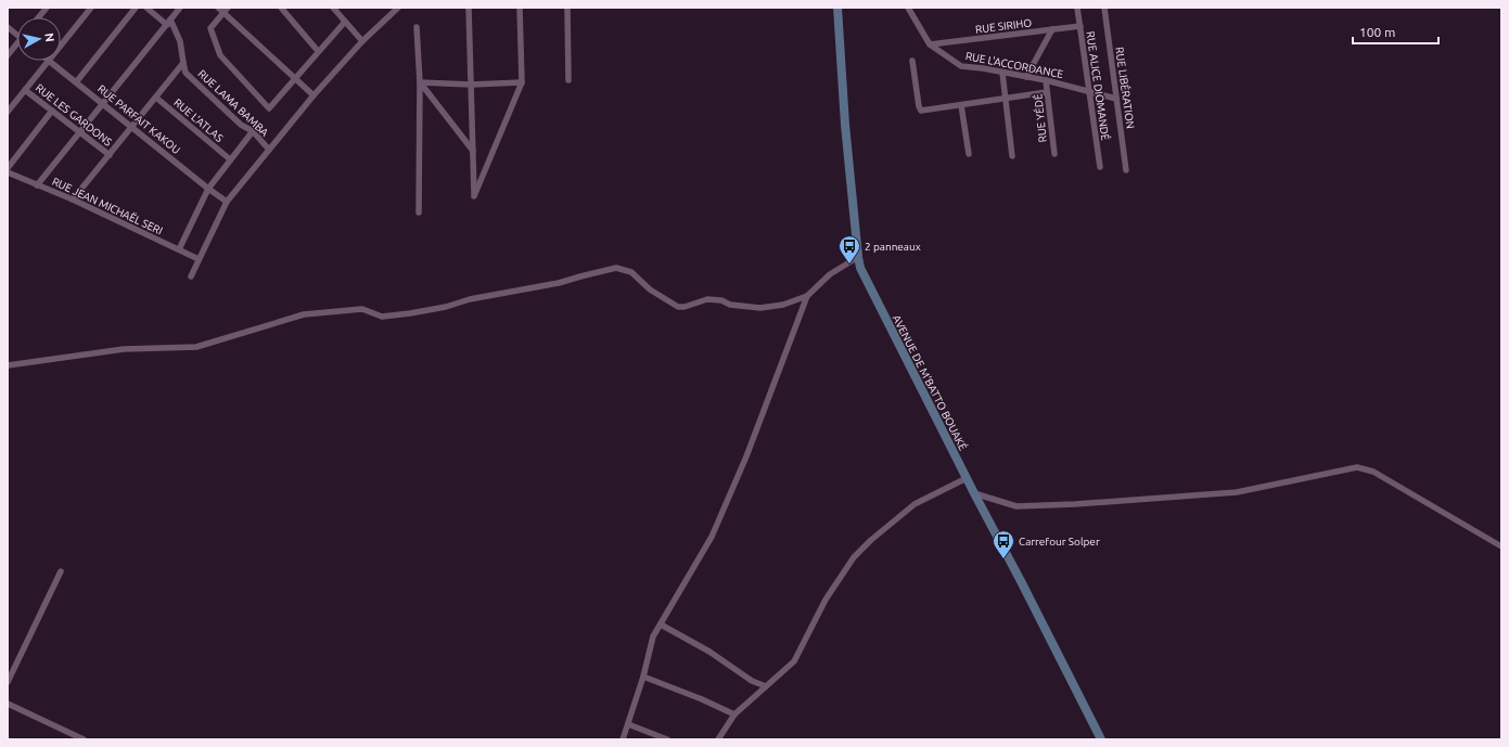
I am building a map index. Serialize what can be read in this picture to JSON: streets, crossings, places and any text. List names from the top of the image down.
{
  "streets": {
    "street": [
      "RUE SIRIHO",
      "RUE L'ACCORDANCE",
      "RUE ALICE DIOMANDÉ",
      "RUE LIBÉRATION",
      "RUE LAMA BAMBA",
      "RUE LES GARDONS",
      "RUE YÉDÉ",
      "RUE PARFAIT KAKOU",
      "RUE L'ATLAS",
      "RUE JEAN MICHAËL SERI",
      "AVENUE DE M'BATTO BOUAKÉ"
    ]
  },
  "crossings": [
    ["RUE SIRIHO", "RUE L'ACCORDANCE"],
    ["RUE SIRIHO", "RUE ALICE DIOMANDÉ"],
    ["RUE L'ACCORDANCE", "RUE ALICE DIOMANDÉ"],
    ["RUE L'ACCORDANCE", "RUE LIBÉRATION"],
    ["RUE L'ACCORDANCE", "RUE YÉDÉ"]
  ],
  "places": {
    "bus stop": ["2 panneaux", "Carrefour Solper"]
  },
  "scale_bar": "100 m",
  "north": "right"
}
